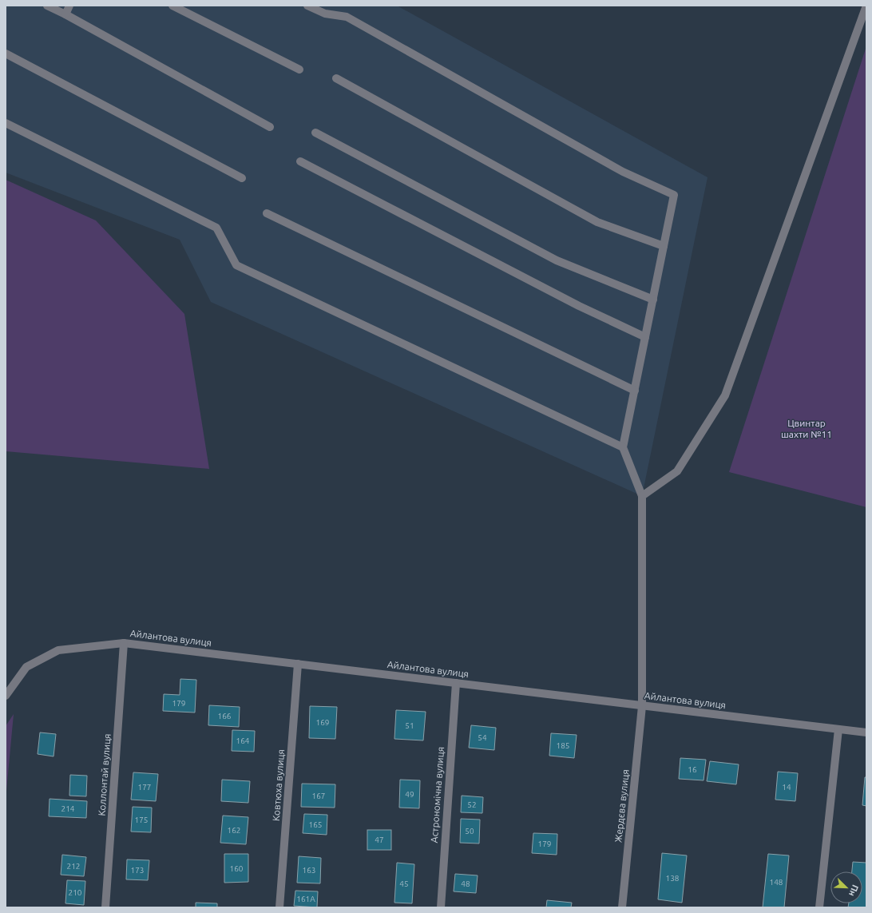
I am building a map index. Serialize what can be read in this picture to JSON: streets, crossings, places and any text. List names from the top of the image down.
{
  "streets": {
    "street": [
      "Айлантова вулиця",
      "Коллонтай вулиця",
      "Ковтюха вулиця",
      "Астрономічна вулиця",
      "Жердєва вулиця"
    ]
  },
  "crossings": [
    ["Айлантова вулиця", "Коллонтай вулиця"],
    ["Айлантова вулиця", "Ковтюха вулиця"],
    ["Айлантова вулиця", "Астрономічна вулиця"],
    ["Айлантова вулиця", "Жердєва вулиця"]
  ],
  "parks": ["Цвинтар шахти №11"],
  "house_numbers": [
    "179",
    "166",
    "169",
    "51",
    "54",
    "164",
    "185",
    "16",
    "177",
    "14",
    "49",
    "167",
    "52",
    "214",
    "175",
    "165",
    "162",
    "50",
    "47",
    "179",
    "212",
    "160",
    "173",
    "163",
    "138",
    "148",
    "45",
    "48",
    "210",
    "161А"
  ],
  "north": "bottom right"
}
